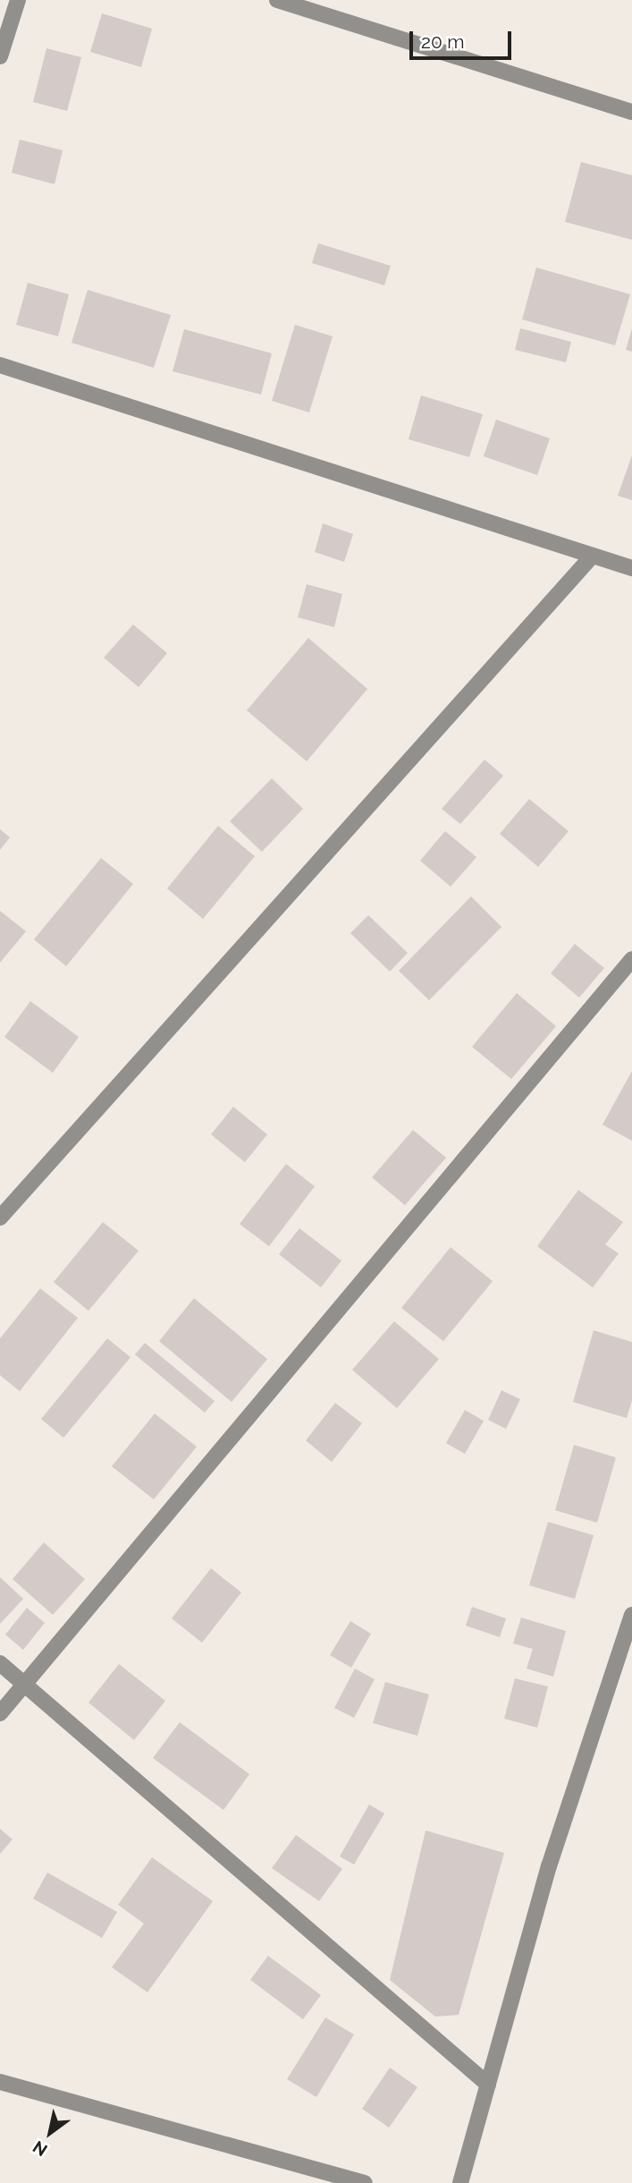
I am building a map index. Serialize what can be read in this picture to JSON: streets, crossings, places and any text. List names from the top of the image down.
{
  "scale_bar": "20 m",
  "north": "bottom left"
}
